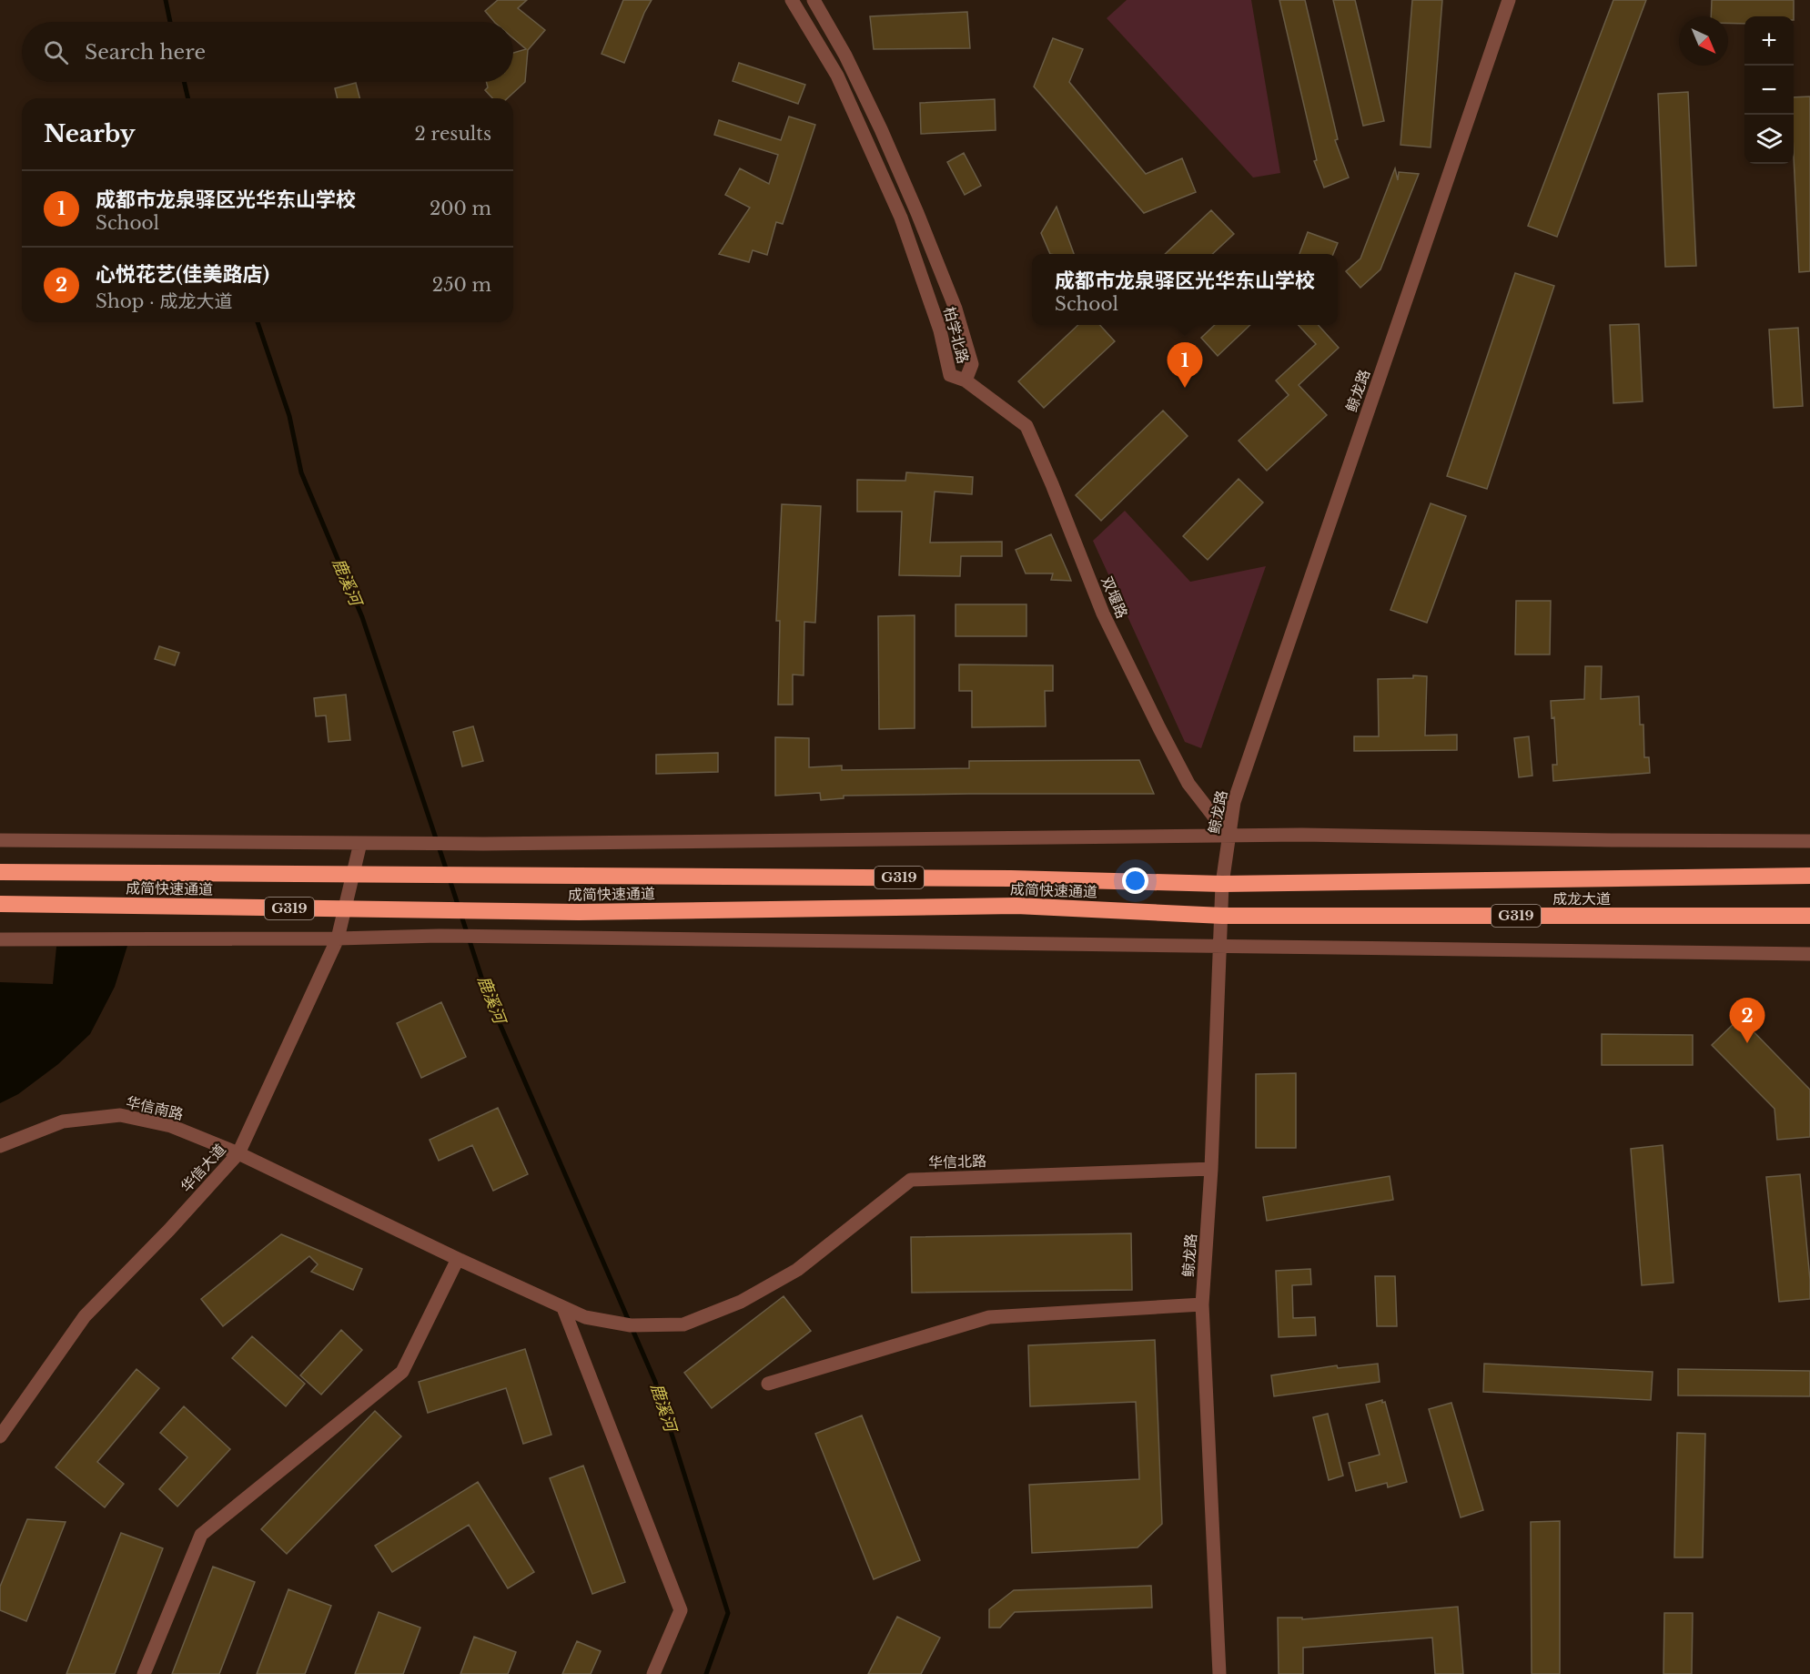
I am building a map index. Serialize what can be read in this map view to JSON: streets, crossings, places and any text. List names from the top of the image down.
{
  "streets": {
    "highway": ["G319", "成简快速通道", "成龙大道"],
    "street": [
      "柏学北路",
      "鲸龙路",
      "双堰路",
      "华信南路",
      "华信北路",
      "华信大道"
    ]
  },
  "crossings": [
    ["柏学北路", "双堰路"],
    ["鲸龙路", "双堰路"],
    ["鲸龙路", "成简快速通道"],
    ["鲸龙路", "成龙大道"],
    ["鲸龙路", "华信北路"],
    ["成简快速通道", "成龙大道"],
    ["华信南路", "华信北路"],
    ["华信南路", "华信大道"]
  ],
  "water": ["鹿溪河"],
  "north": "bottom right",
  "page": {
    "map_buttons": ["+", "−"],
    "search": "Search here",
    "heading": ["Nearby", "2 results"],
    "list": [
      {
        "mark": "1",
        "name": "成都市龙泉驿区光华东山学校",
        "note": "School",
        "value": "200 m"
      },
      {
        "mark": "2",
        "name": "心悦花艺(佳美路店)",
        "note": "Shop · 成龙大道",
        "value": "250 m"
      }
    ],
    "popup": ["成都市龙泉驿区光华东山学校", "School"],
    "pins": ["1", "2"]
  }
}
